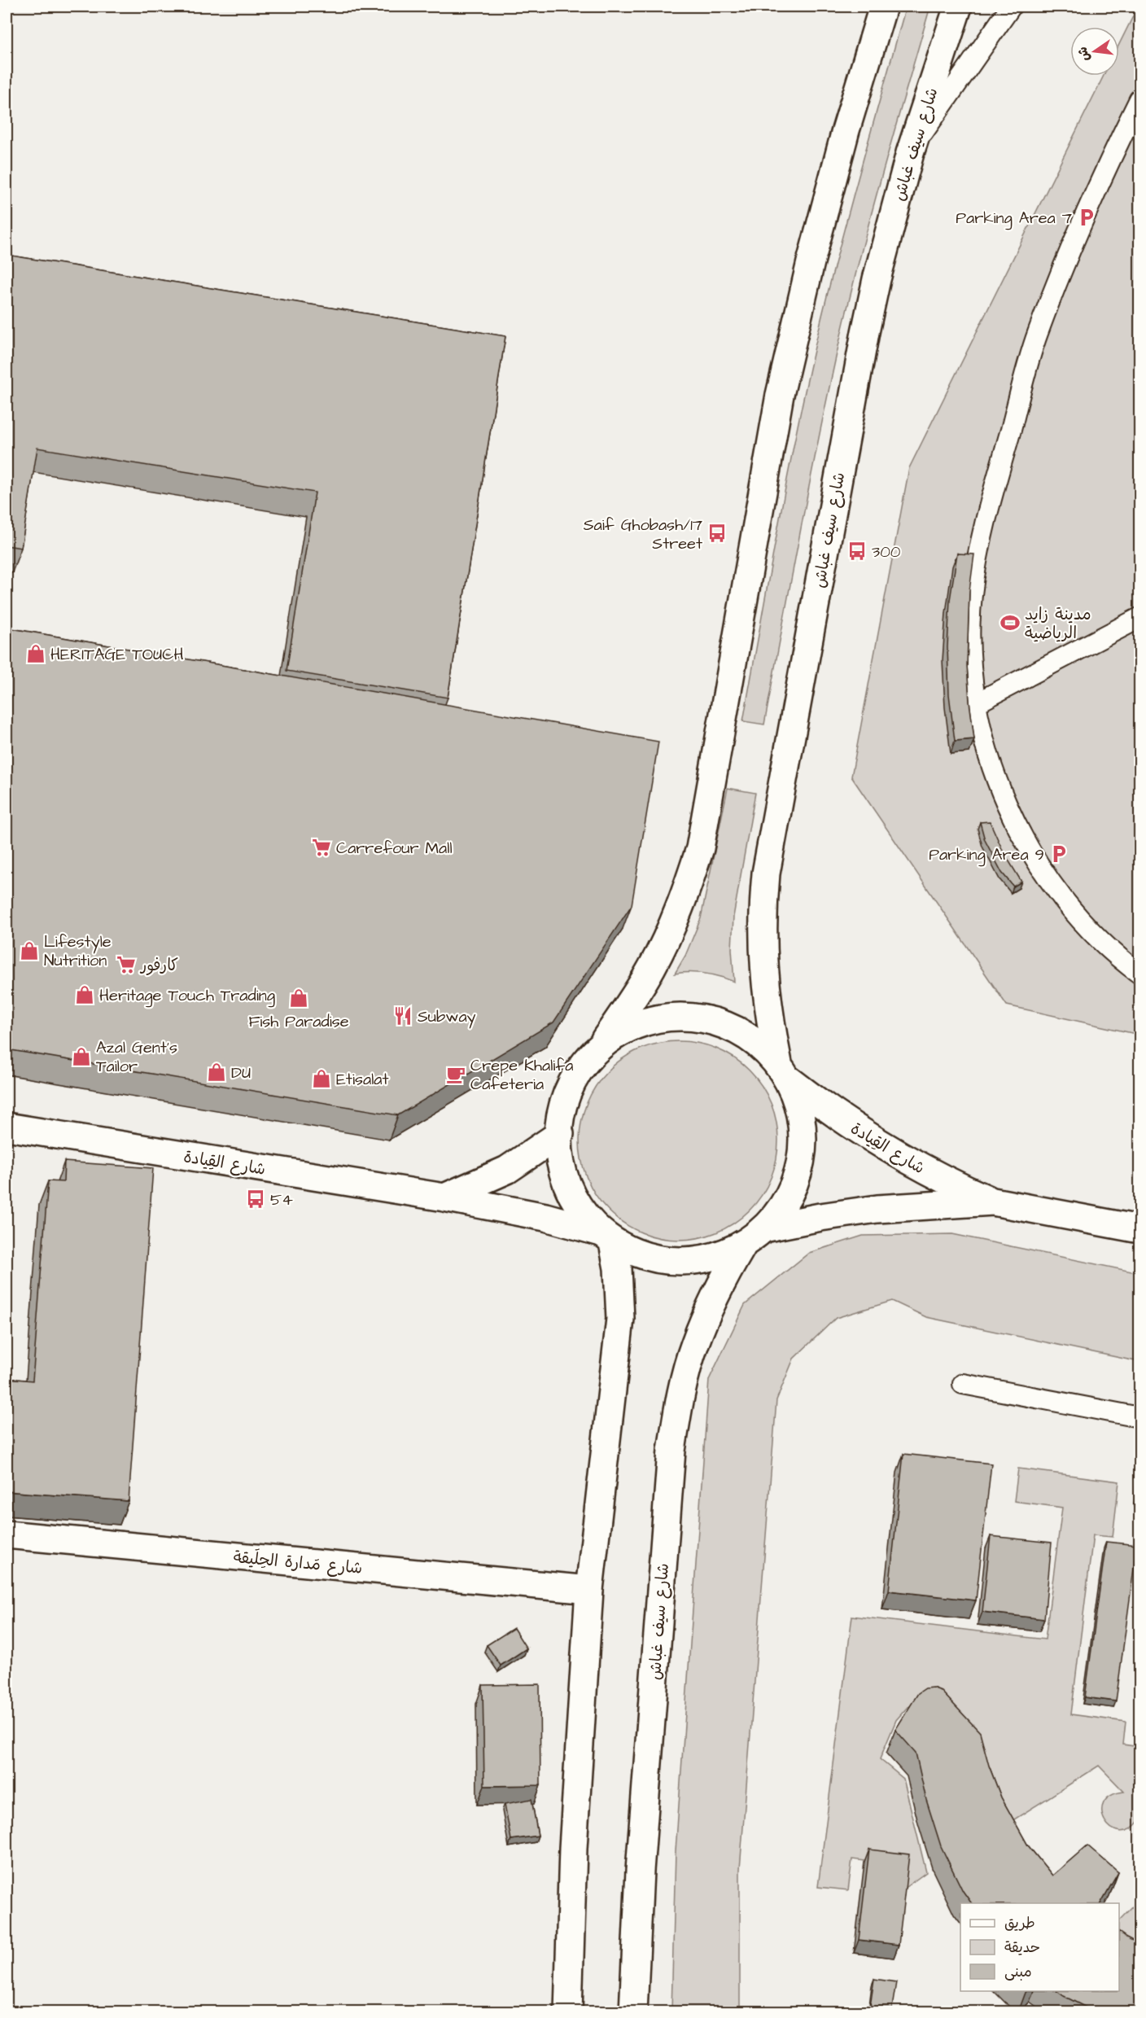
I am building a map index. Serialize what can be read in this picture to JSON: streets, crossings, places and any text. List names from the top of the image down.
{
  "streets": {
    "street": ["شارع سيف غباش", "شارع القِيادة", "شارع مَدارة الحِلَيقة"]
  },
  "crossings": [
    ["شارع سيف غباش", "شارع القِيادة"]
  ],
  "places": {
    "parking": ["Parking Area 7", "Parking Area 9"],
    "bus stop": ["Saif Ghobash/17 Street", "300", "54"],
    "sports": ["مدينة زايد الرياضية"],
    "shop": [
      "HERITAGE TOUCH",
      "Lifestyle Nutrition",
      "Heritage Touch Trading",
      "Fish Paradise",
      "Azal Gent's Tailor",
      "DU",
      "Etisalat"
    ],
    "supermarket": ["Carrefour Mall", "كارفور"],
    "restaurant": ["Subway"],
    "cafe": ["Crepe Khalifa Cafeteria"]
  },
  "legend": ["طريق", "حديقة", "مبنى"],
  "north": "left"
}
